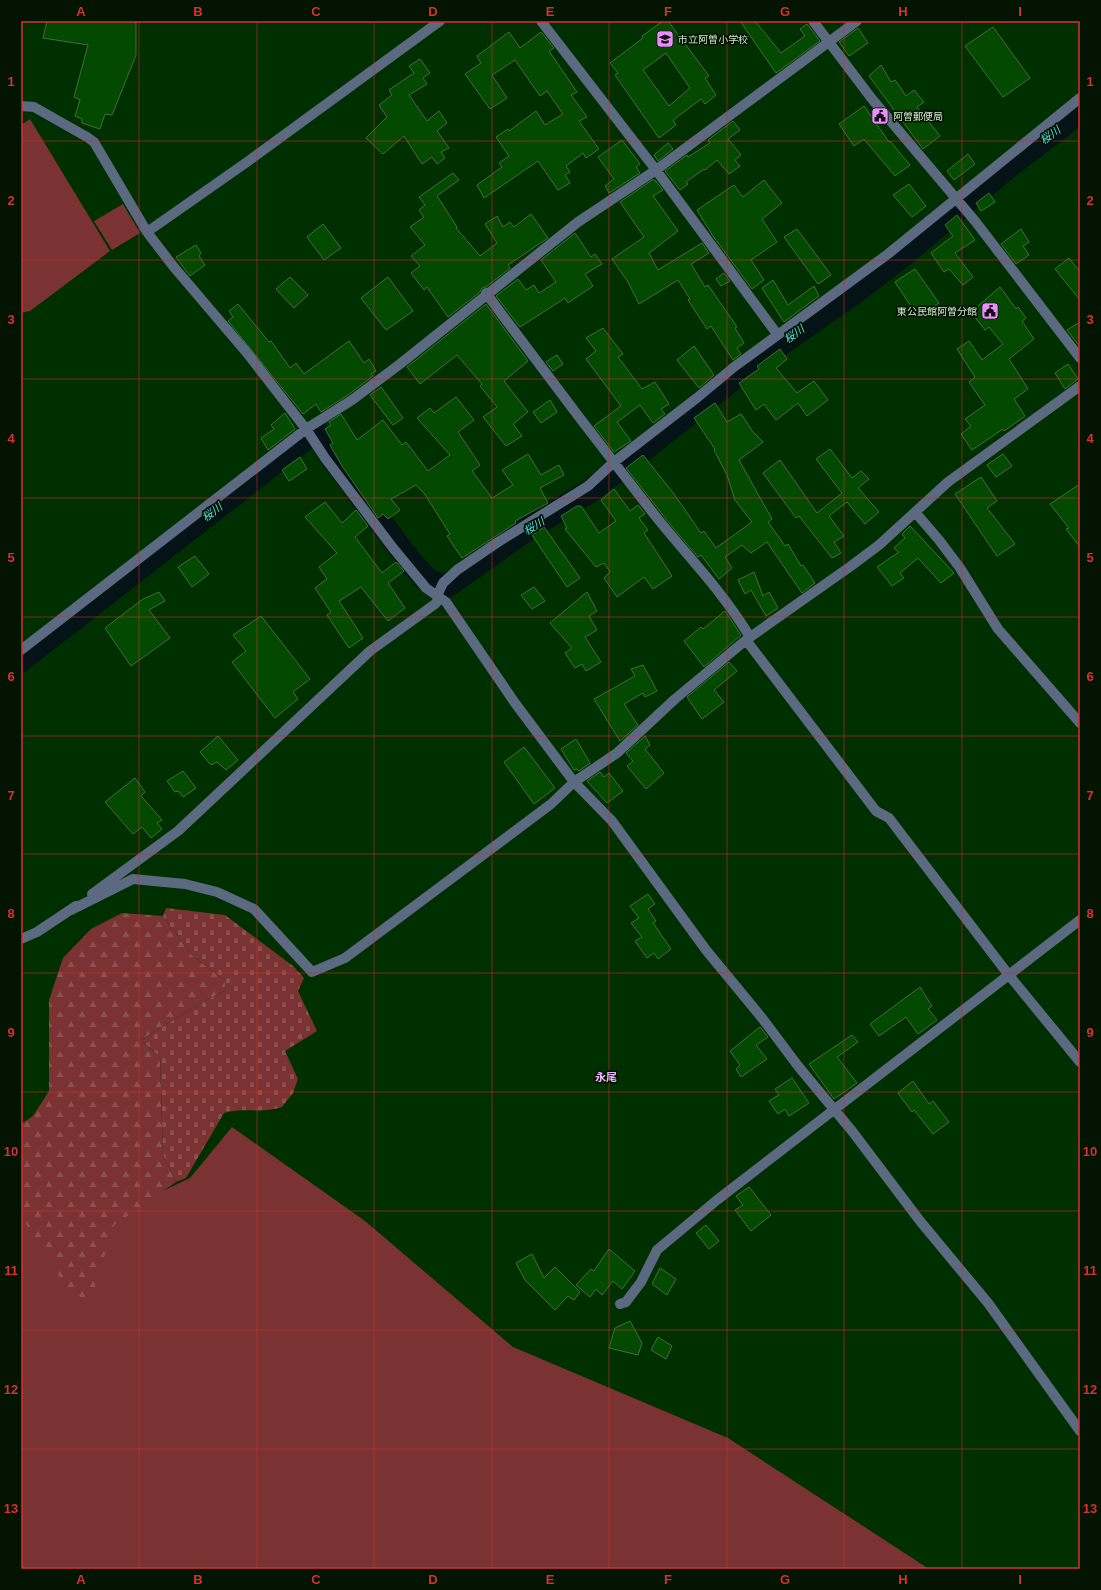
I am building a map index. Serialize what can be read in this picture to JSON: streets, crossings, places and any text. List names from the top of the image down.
{
  "districts": ["永尾"],
  "water": ["桜川"],
  "places": {
    "school or university": ["市立阿曽小学校"],
    "public building": ["阿曽郵便局", "東公民館阿曽分館"]
  },
  "grid": {
    "columns": [
      "A",
      "B",
      "C",
      "D",
      "E",
      "F",
      "G",
      "H",
      "I"
    ],
    "rows": [
      "1",
      "2",
      "3",
      "4",
      "5",
      "6",
      "7",
      "8",
      "9",
      "10",
      "11",
      "12",
      "13"
    ]
  }
}
